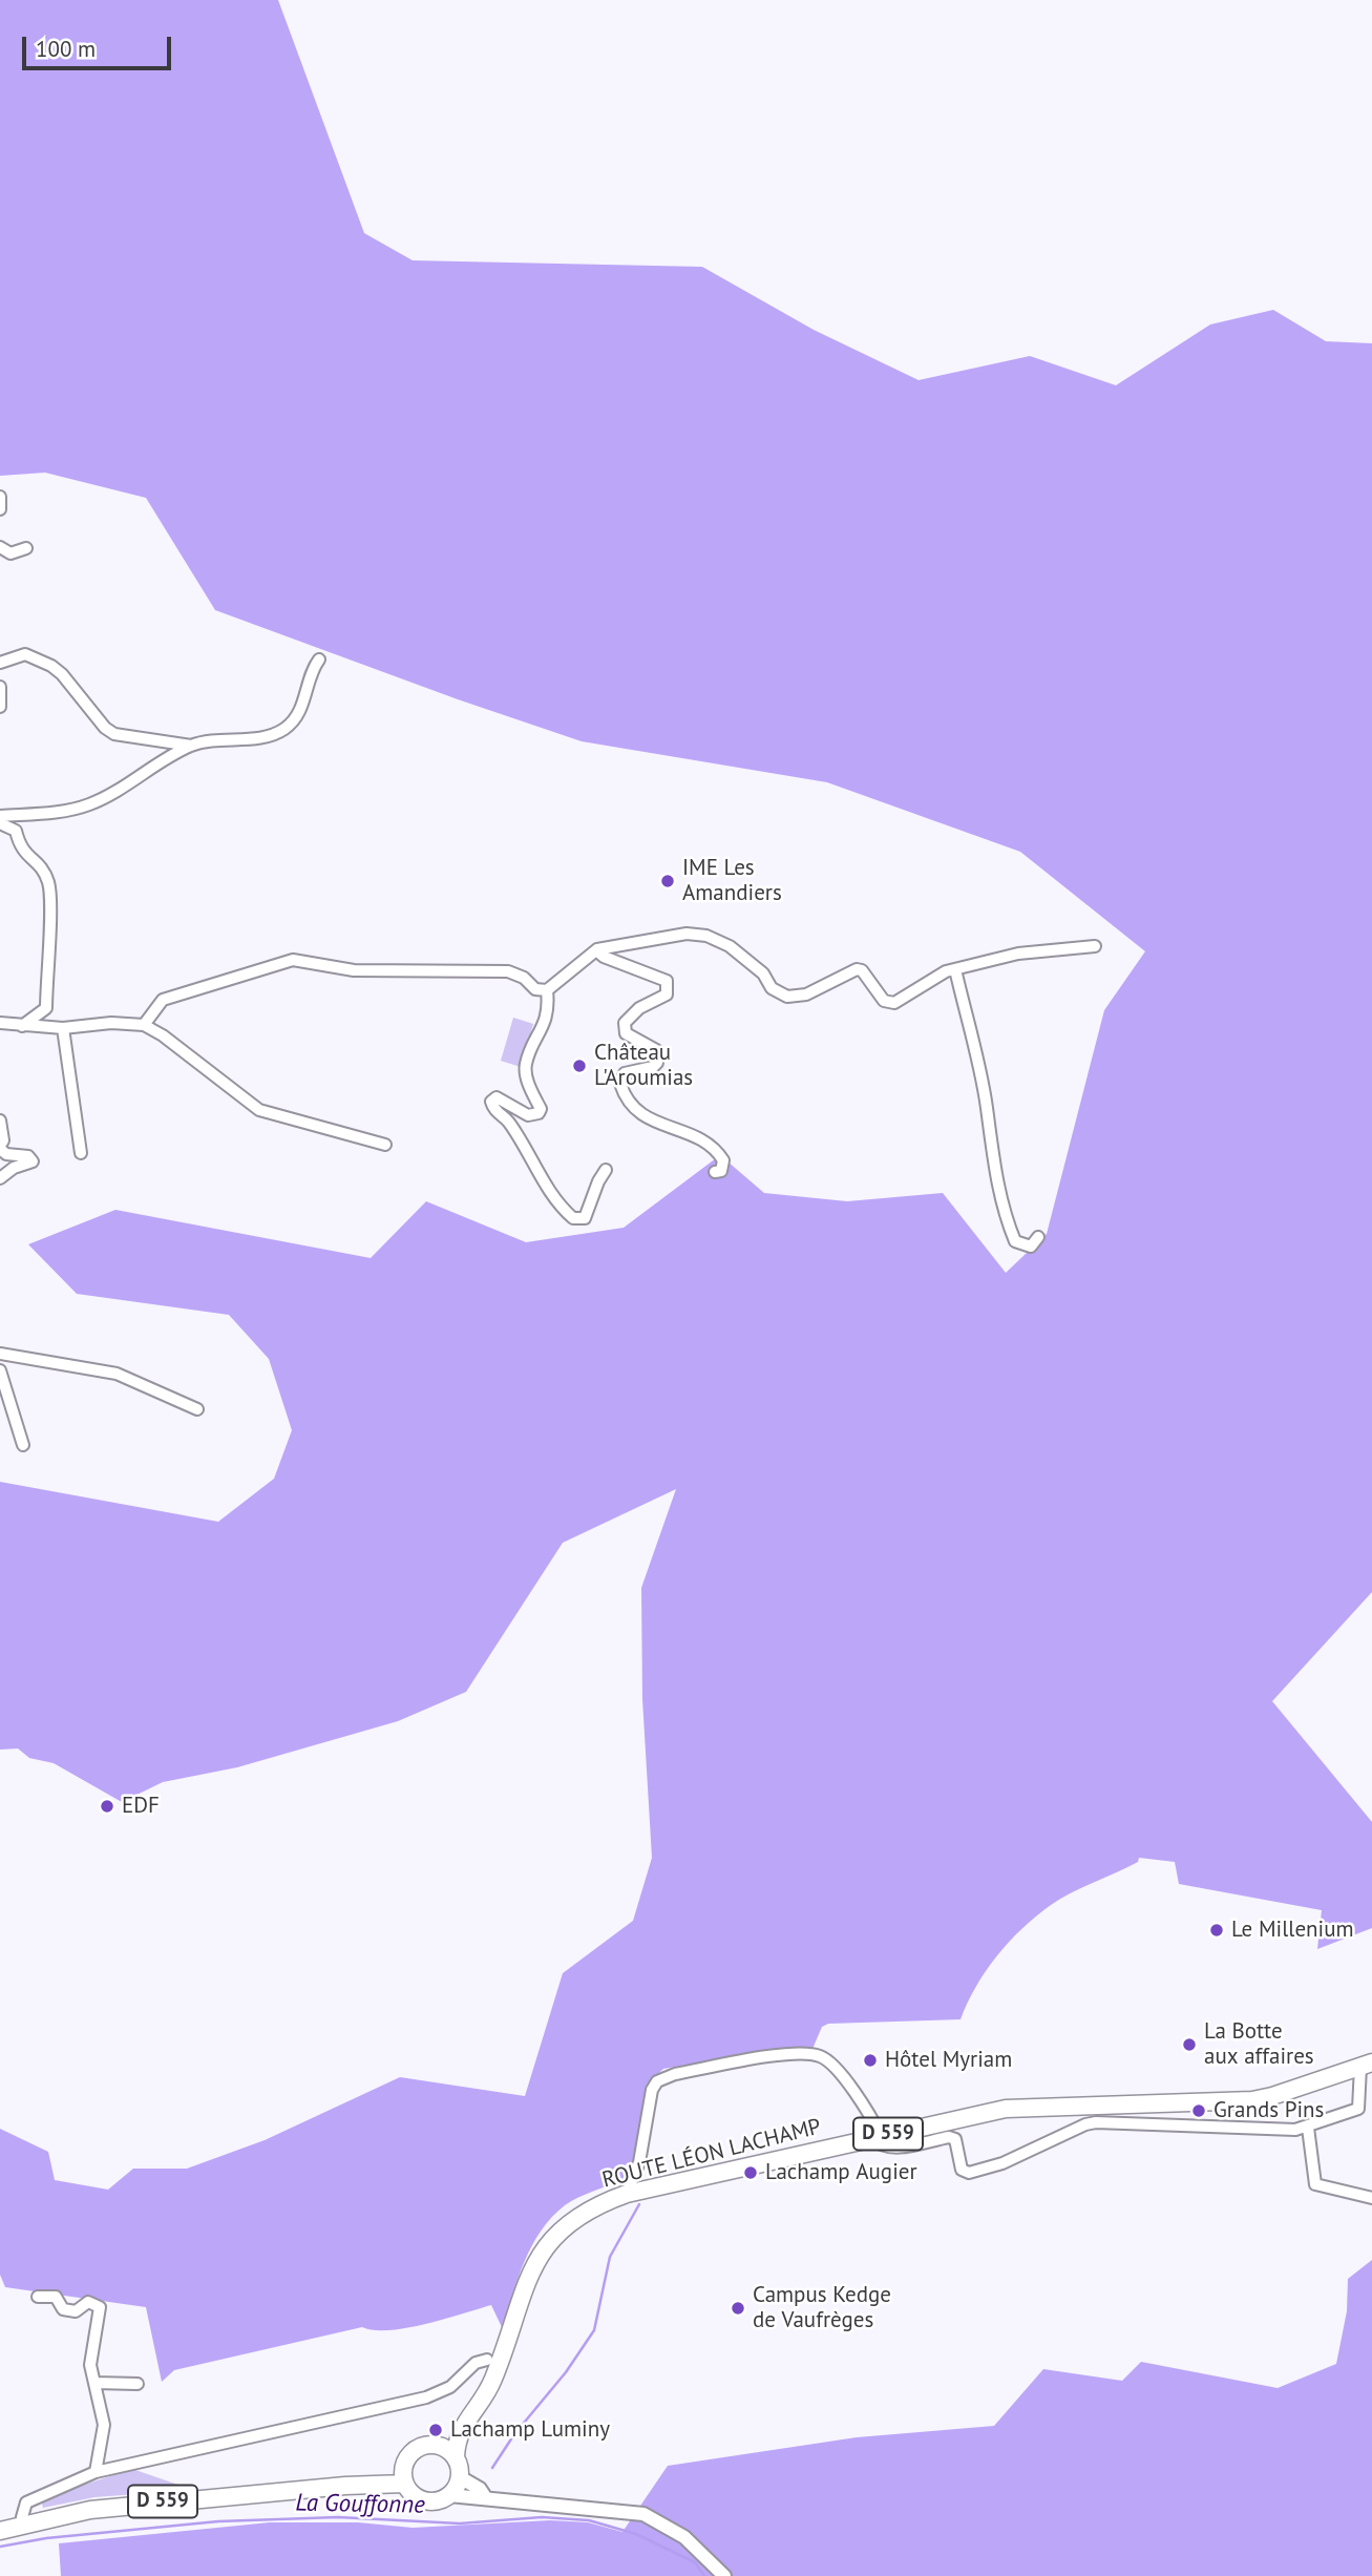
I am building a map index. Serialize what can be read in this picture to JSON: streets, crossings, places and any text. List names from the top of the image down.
{
  "streets": {
    "main road": ["D 559", "ROUTE LÉON LACHAMP"]
  },
  "crossings": [
    ["D 559", "ROUTE LÉON LACHAMP"]
  ],
  "water": ["La Gouffonne"],
  "places": [
    "IME Les Amandiers",
    "Château L'Aroumias",
    "EDF",
    "Le Millenium",
    "La Botte aux affaires",
    "Hôtel Myriam",
    "Grands Pins",
    "Lachamp Augier",
    "Campus Kedge de Vaufrèges",
    "Lachamp Luminy"
  ],
  "scale_bar": "100 m"
}
